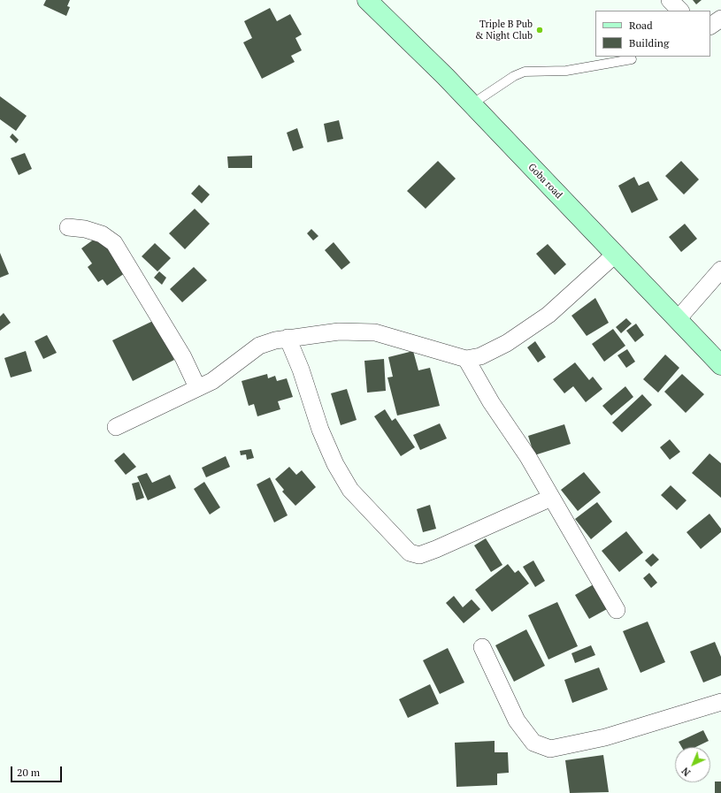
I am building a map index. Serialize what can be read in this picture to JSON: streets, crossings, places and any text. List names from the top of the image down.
{
  "streets": {
    "street": ["Goba road"]
  },
  "places": ["Triple B Pub & Night Club"],
  "legend": ["Road", "Building"],
  "scale_bar": "20 m",
  "north": "bottom left"
}
